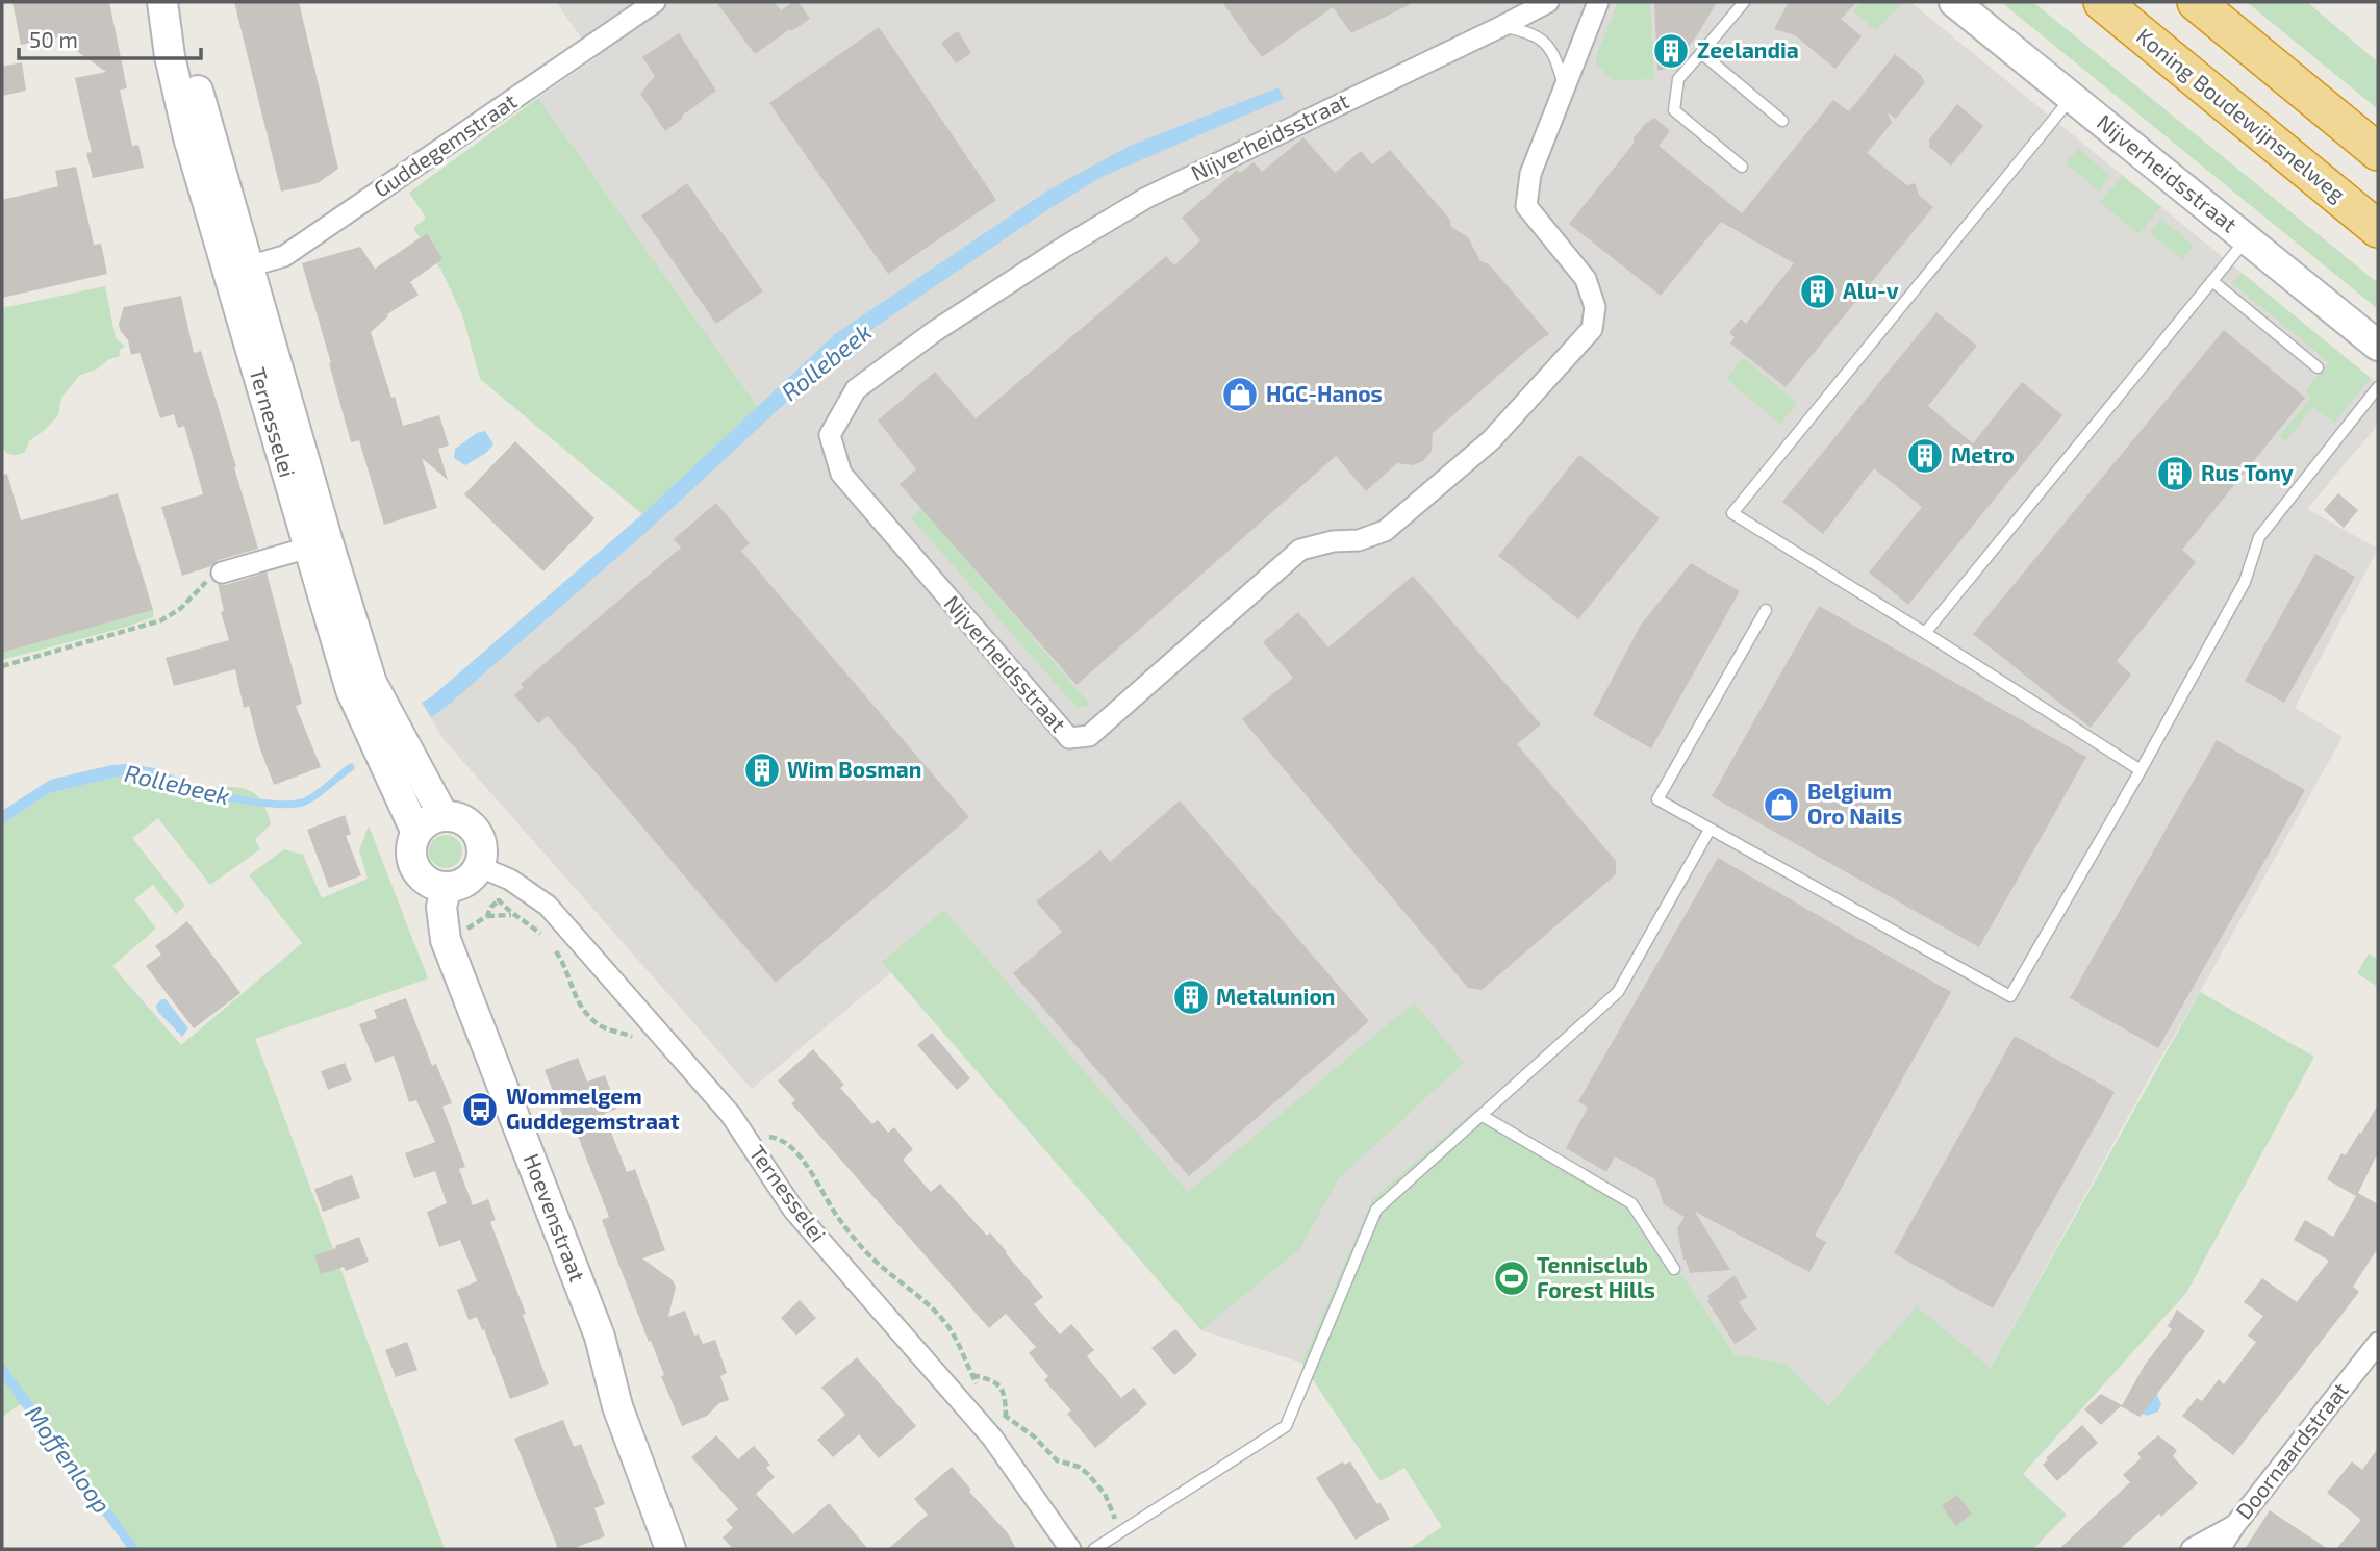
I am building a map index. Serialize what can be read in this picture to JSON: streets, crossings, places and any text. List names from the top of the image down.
{
  "streets": {
    "highway": ["Koning Boudewijnsnelweg"],
    "street": [
      "Nijverheidsstraat",
      "Guddegemstraat",
      "Ternesselei",
      "Hoevenstraat",
      "Doornaardstraat"
    ]
  },
  "crossings": [
    ["Guddegemstraat", "Ternesselei"],
    ["Ternesselei", "Hoevenstraat"]
  ],
  "water": ["Rollebeek", "Moffenloop"],
  "places": {
    "building": [
      "Zeelandia",
      "Alu-v",
      "Metro",
      "Rus Tony",
      "Wim Bosman",
      "Metalunion"
    ],
    "shop": ["HGC-Hanos", "Belgium Oro Nails"],
    "bus stop": ["Wommelgem Guddegemstraat"],
    "sports": ["Tennisclub Forest Hills"]
  },
  "scale_bar": "50 m"
}
